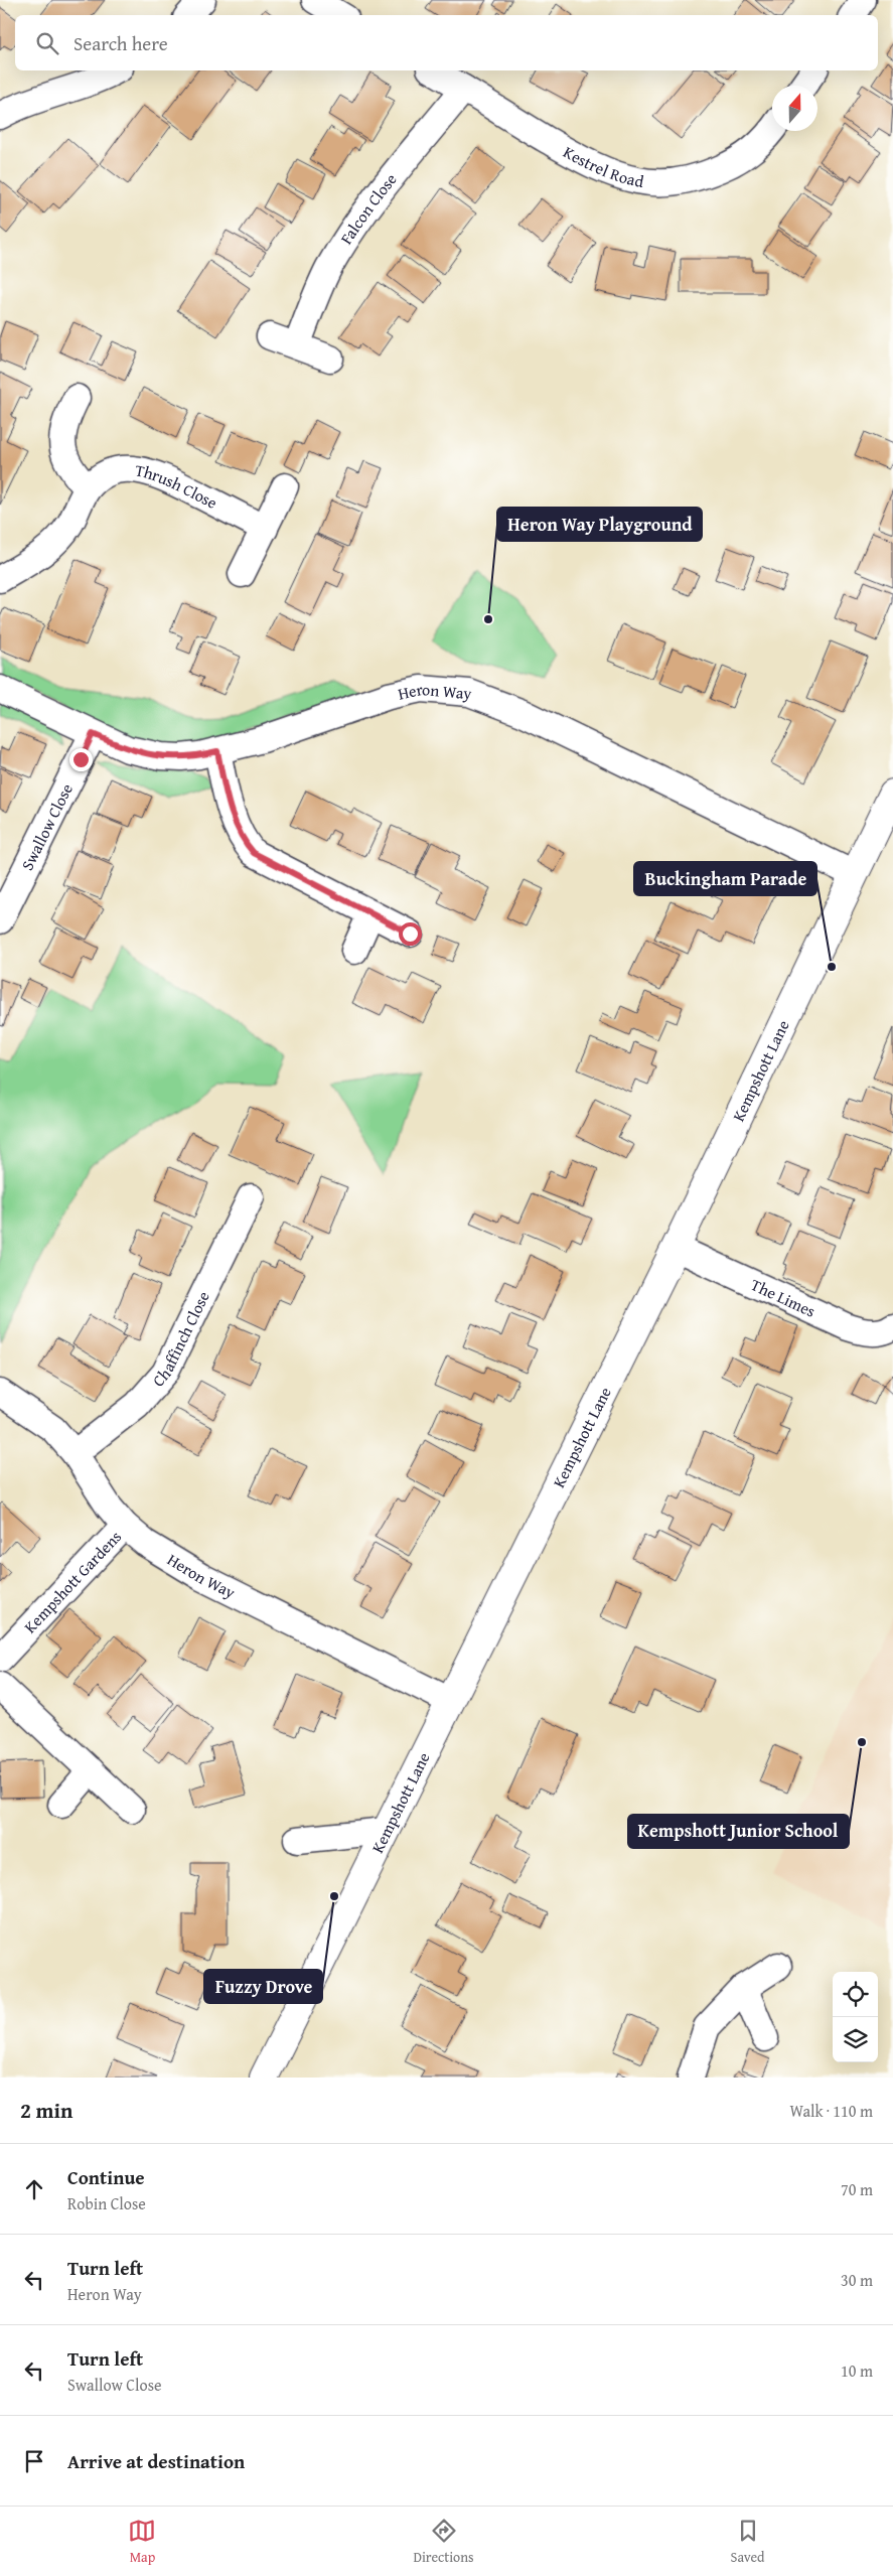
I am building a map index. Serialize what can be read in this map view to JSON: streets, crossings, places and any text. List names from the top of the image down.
{
  "streets": {
    "street": [
      "Kestrel Road",
      "Falcon Close",
      "Thrush Close",
      "Heron Way",
      "Swallow Close",
      "Kempshott Lane",
      "The Limes",
      "Chaffinch Close",
      "Kempshott Gardens"
    ]
  },
  "crossings": [
    ["Kestrel Road", "Falcon Close"],
    ["Heron Way", "Swallow Close"],
    ["Heron Way", "Kempshott Lane"],
    ["Heron Way", "Chaffinch Close"],
    ["Heron Way", "Kempshott Gardens"],
    ["Kempshott Lane", "The Limes"]
  ],
  "places": [
    "Heron Way Playground",
    "Buckingham Parade",
    "Kempshott Junior School",
    "Fuzzy Drove"
  ],
  "north": "top",
  "page": {
    "search": "Search here",
    "heading": ["2 min", "Walk · 110 m"],
    "list": [
      ["Continue", "Robin Close", "70 m"],
      ["Turn left", "Heron Way", "30 m"],
      ["Turn left", "Swallow Close", "10 m"],
      "Arrive at destination"
    ],
    "nav": ["Map", "Directions", "Saved"]
  }
}
